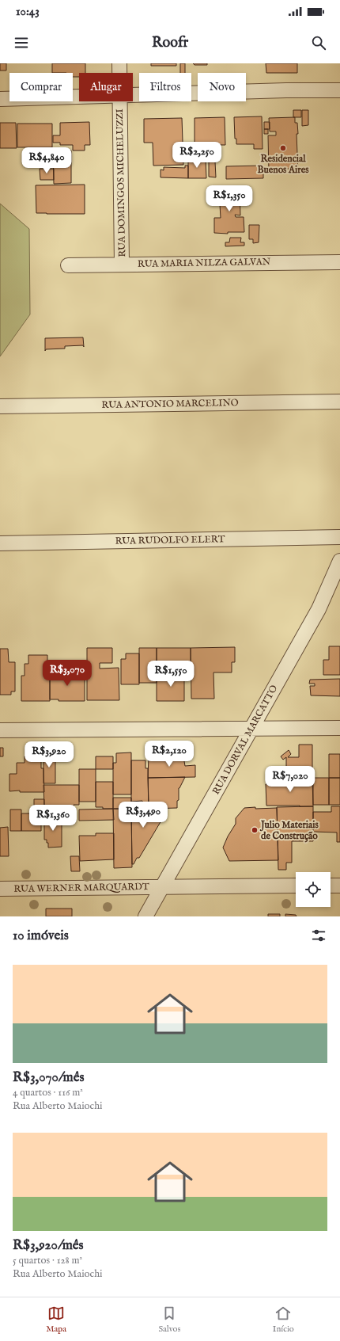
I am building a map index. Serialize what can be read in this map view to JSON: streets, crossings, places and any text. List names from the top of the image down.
{
  "streets": {
    "street": [
      "RUA DOMINGOS MICHELUZZI",
      "RUA MARIA NILZA GALVAN",
      "RUA ANTONIO MARCELINO",
      "RUA RUDOLFO ELERT",
      "RUA DORVAL MARCATTO",
      "RUA WERNER MARQUARDT"
    ]
  },
  "crossings": [
    ["RUA DOMINGOS MICHELUZZI", "RUA MARIA NILZA GALVAN"],
    ["RUA DORVAL MARCATTO", "RUA WERNER MARQUARDT"]
  ],
  "places": ["Residencial Buenos Aires", "Julio Materiais de Construção"],
  "page": {
    "status": "10:43",
    "header": "Roofr",
    "chip": [
      "Comprar",
      "Alugar",
      "Filtros",
      "Novo"
    ],
    "price": [
      "R$2,250",
      "R$4,840",
      "R$1,350",
      "R$3,070",
      "R$1,550",
      "R$2,120",
      "R$3,920",
      "R$7,020",
      "R$3,490",
      "R$1,360"
    ],
    "heading": "10 imóveis",
    "list": [
      {
        "name": "R$3,070/mês",
        "note": "4 quartos · 116 m² · Rua Alberto Maiochi"
      },
      {
        "name": "R$3,920/mês",
        "note": "5 quartos · 128 m² · Rua Alberto Maiochi"
      }
    ],
    "tabs": ["Mapa", "Salvos", "Início"]
  }
}
